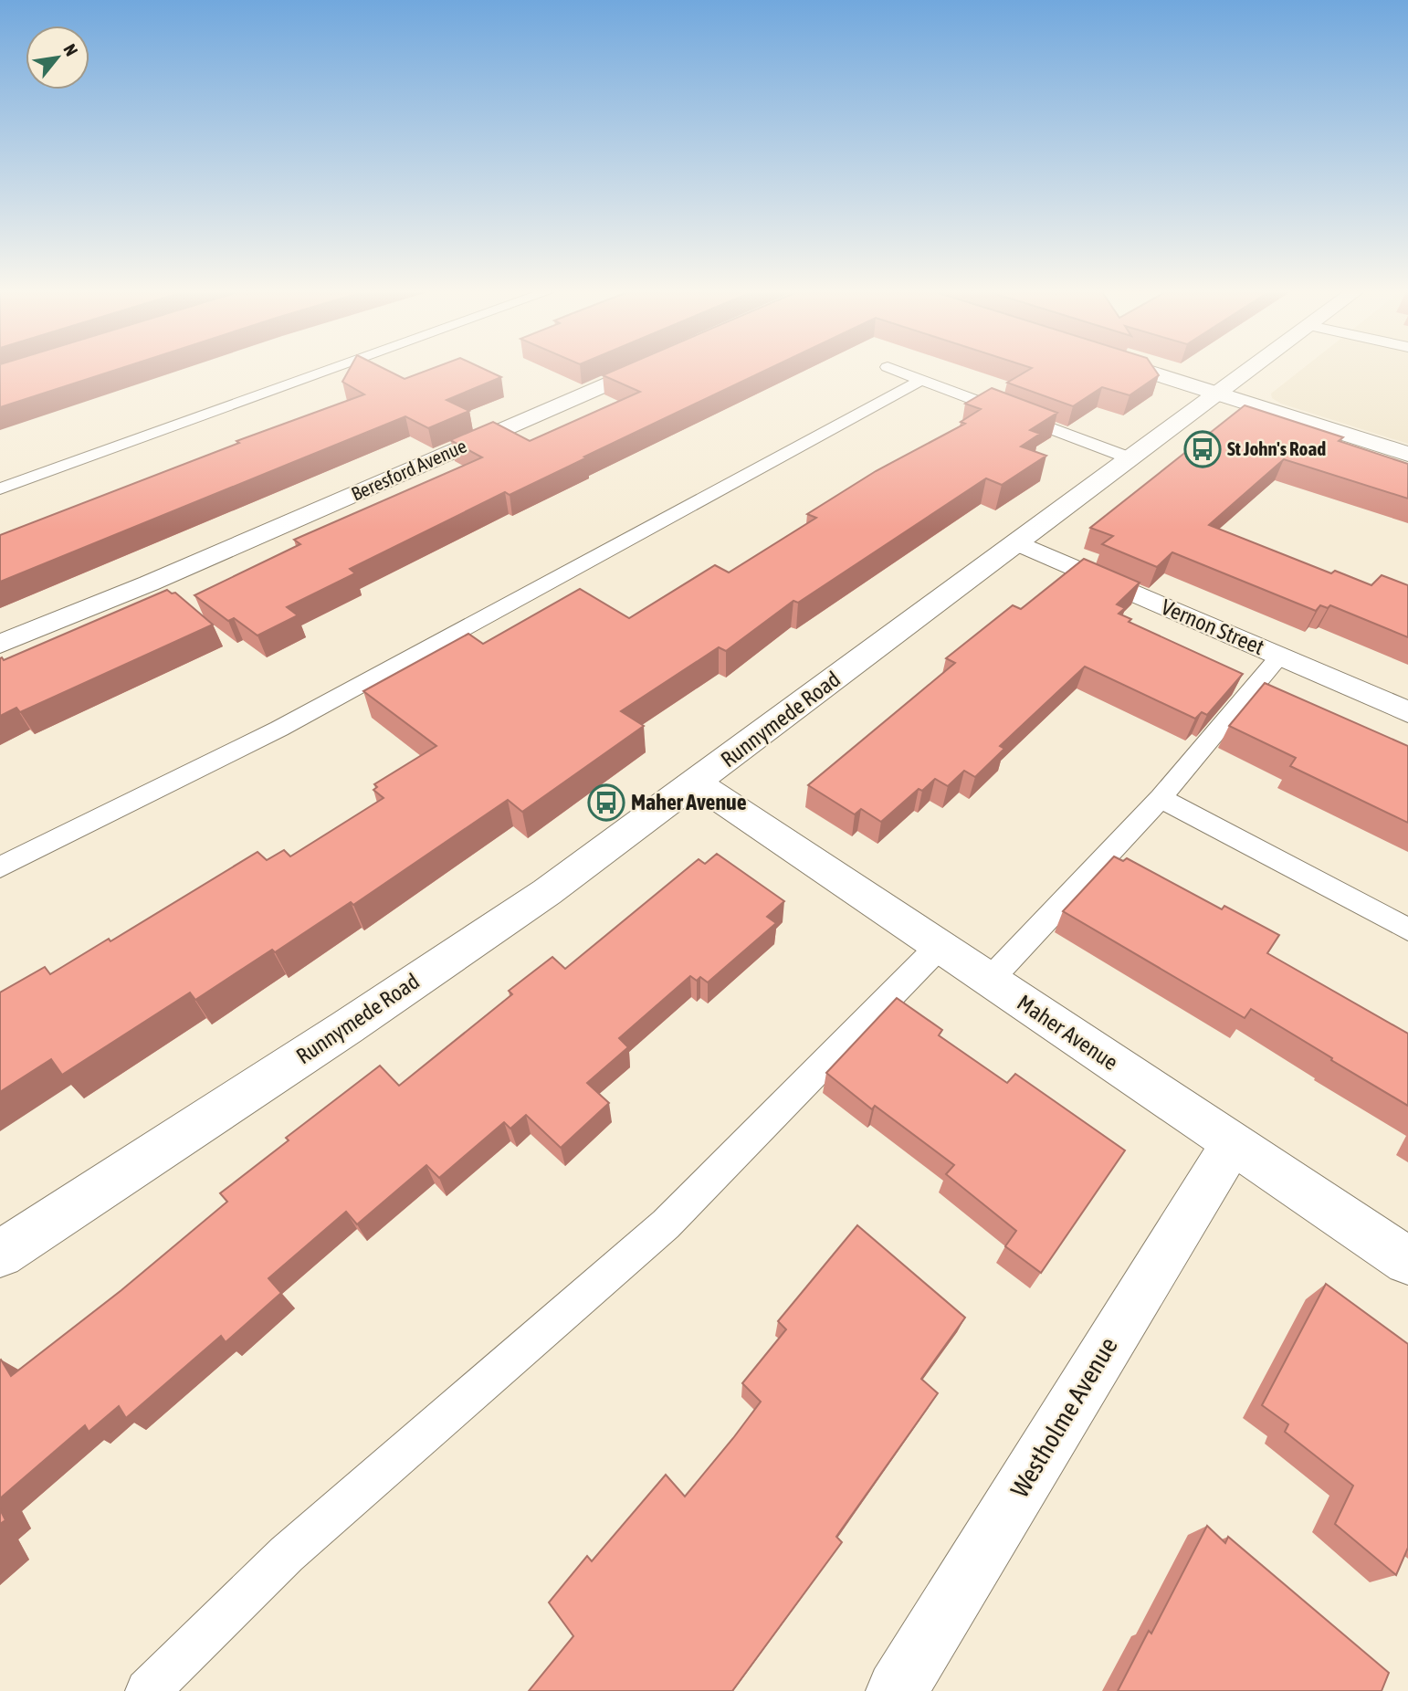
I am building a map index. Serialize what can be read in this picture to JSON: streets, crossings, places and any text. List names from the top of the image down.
{
  "streets": {
    "street": [
      "Beresford Avenue",
      "Vernon Street",
      "Runnymede Road",
      "Maher Avenue",
      "Westholme Avenue"
    ]
  },
  "crossings": [
    ["Vernon Street", "Runnymede Road"],
    ["Runnymede Road", "Maher Avenue"],
    ["Maher Avenue", "Westholme Avenue"]
  ],
  "places": {
    "bus stop": ["St John's Road", "Maher Avenue"]
  },
  "north": "top right"
}
